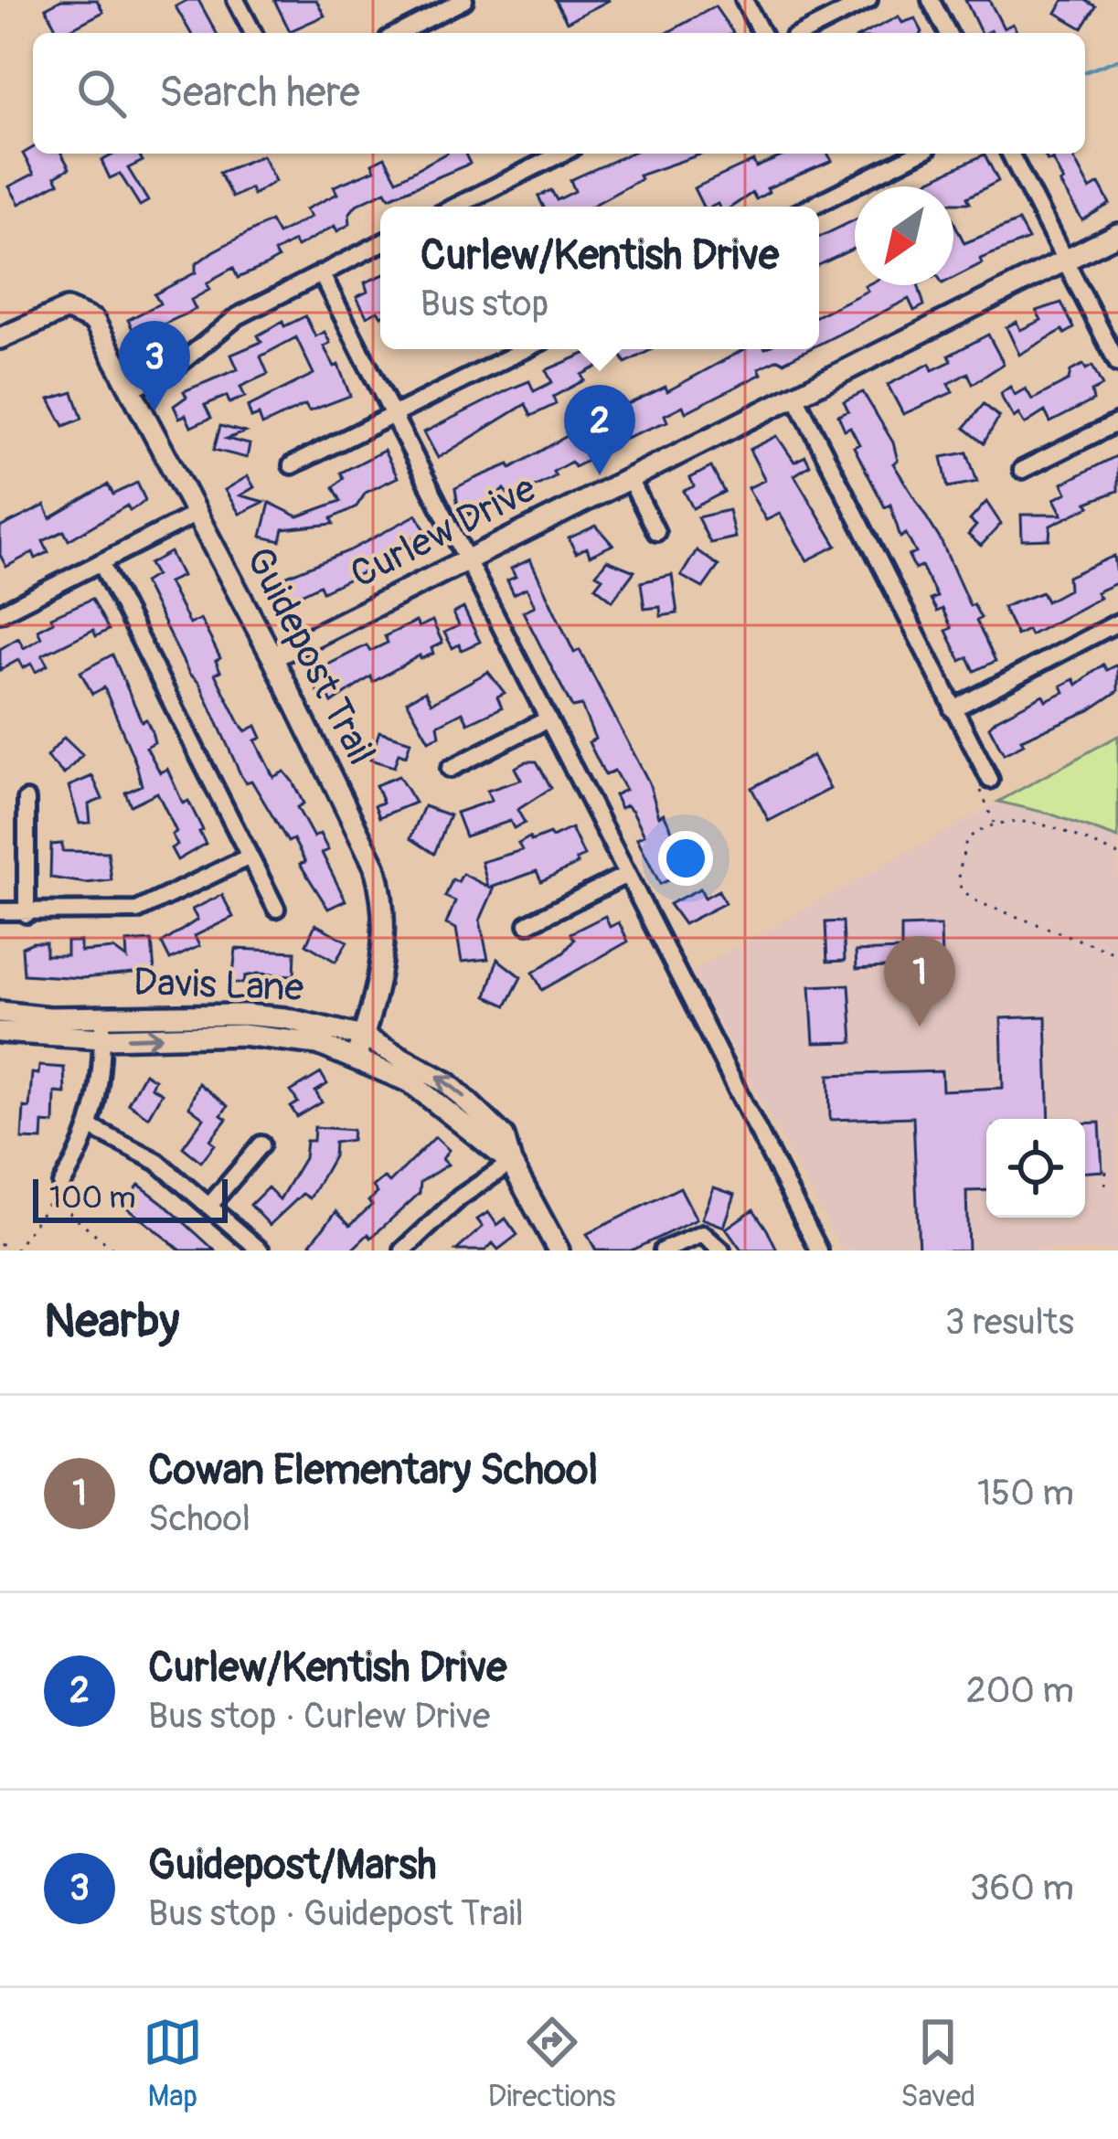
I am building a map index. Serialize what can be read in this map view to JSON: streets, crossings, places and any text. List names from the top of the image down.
{
  "streets": {
    "street": ["Curlew Drive", "Guidepost Trail", "Davis Lane"]
  },
  "crossings": [
    ["Curlew Drive", "Guidepost Trail"],
    ["Guidepost Trail", "Davis Lane"]
  ],
  "scale_bar": "100 m",
  "north": "bottom left",
  "page": {
    "search": "Search here",
    "popup": ["Curlew/Kentish Drive", "Bus stop"],
    "pins": ["3", "2", "1"],
    "scale": "100 m",
    "heading": ["Nearby", "3 results"],
    "list": [
      {
        "mark": "1",
        "name": "Cowan Elementary School",
        "note": "School",
        "value": "150 m"
      },
      {
        "mark": "2",
        "name": "Curlew/Kentish Drive",
        "note": "Bus stop · Curlew Drive",
        "value": "200 m"
      },
      {
        "mark": "3",
        "name": "Guidepost/Marsh",
        "note": "Bus stop · Guidepost Trail",
        "value": "360 m"
      }
    ],
    "nav": ["Map", "Directions", "Saved"]
  }
}
